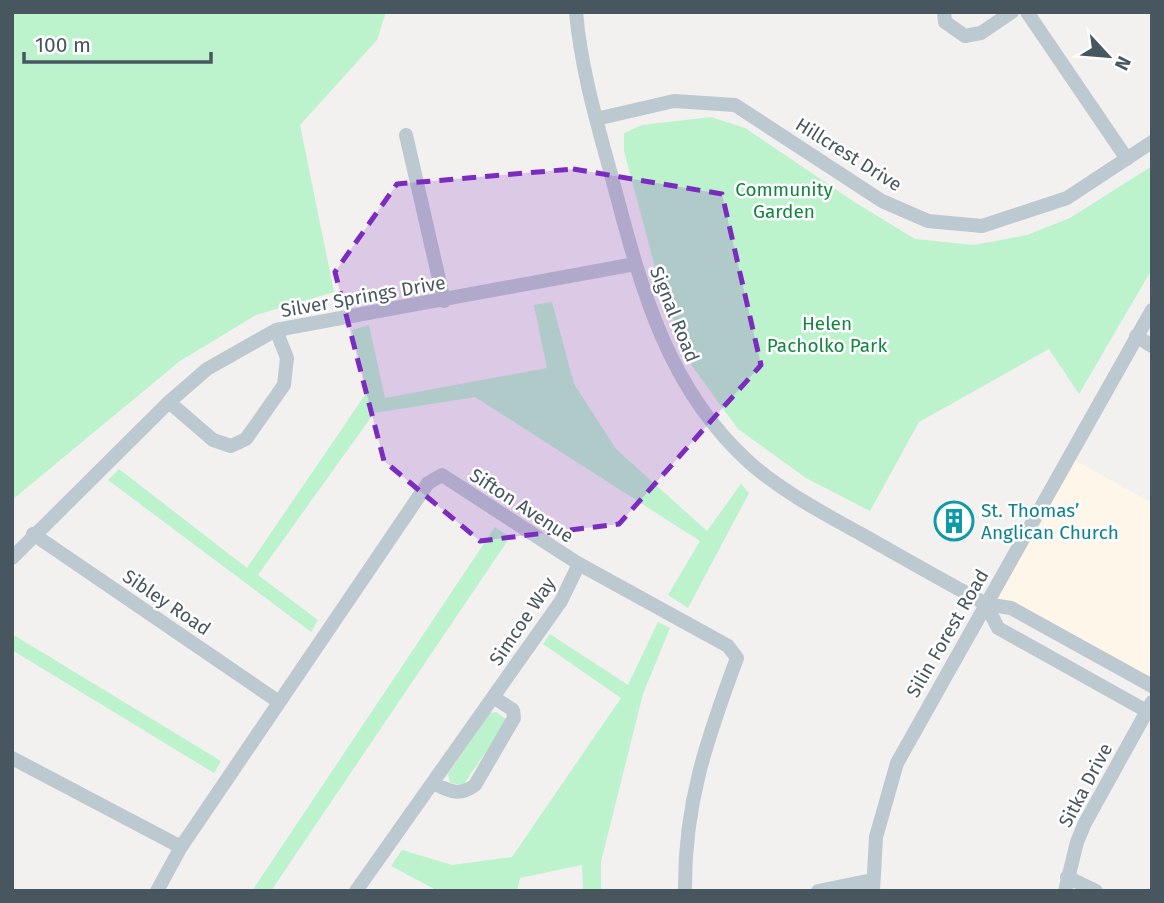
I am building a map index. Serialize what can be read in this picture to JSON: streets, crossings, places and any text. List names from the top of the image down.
{
  "streets": {
    "street": [
      "Hillcrest Drive",
      "Silver Springs Drive",
      "Signal Road",
      "Sifton Avenue",
      "Sibley Road",
      "Simcoe Way",
      "Silin Forest Road",
      "Sitka Drive"
    ]
  },
  "crossings": [
    ["Hillcrest Drive", "Signal Road"],
    ["Silver Springs Drive", "Signal Road"],
    ["Silver Springs Drive", "Sibley Road"],
    ["Signal Road", "Silin Forest Road"],
    ["Signal Road", "Sitka Drive"],
    ["Sifton Avenue", "Sibley Road"],
    ["Sifton Avenue", "Simcoe Way"]
  ],
  "parks": ["Community Garden", "Helen Pacholko Park"],
  "places": {
    "building": ["St. Thomas’ Anglican Church"]
  },
  "scale_bar": "100 m",
  "north": "bottom right"
}
